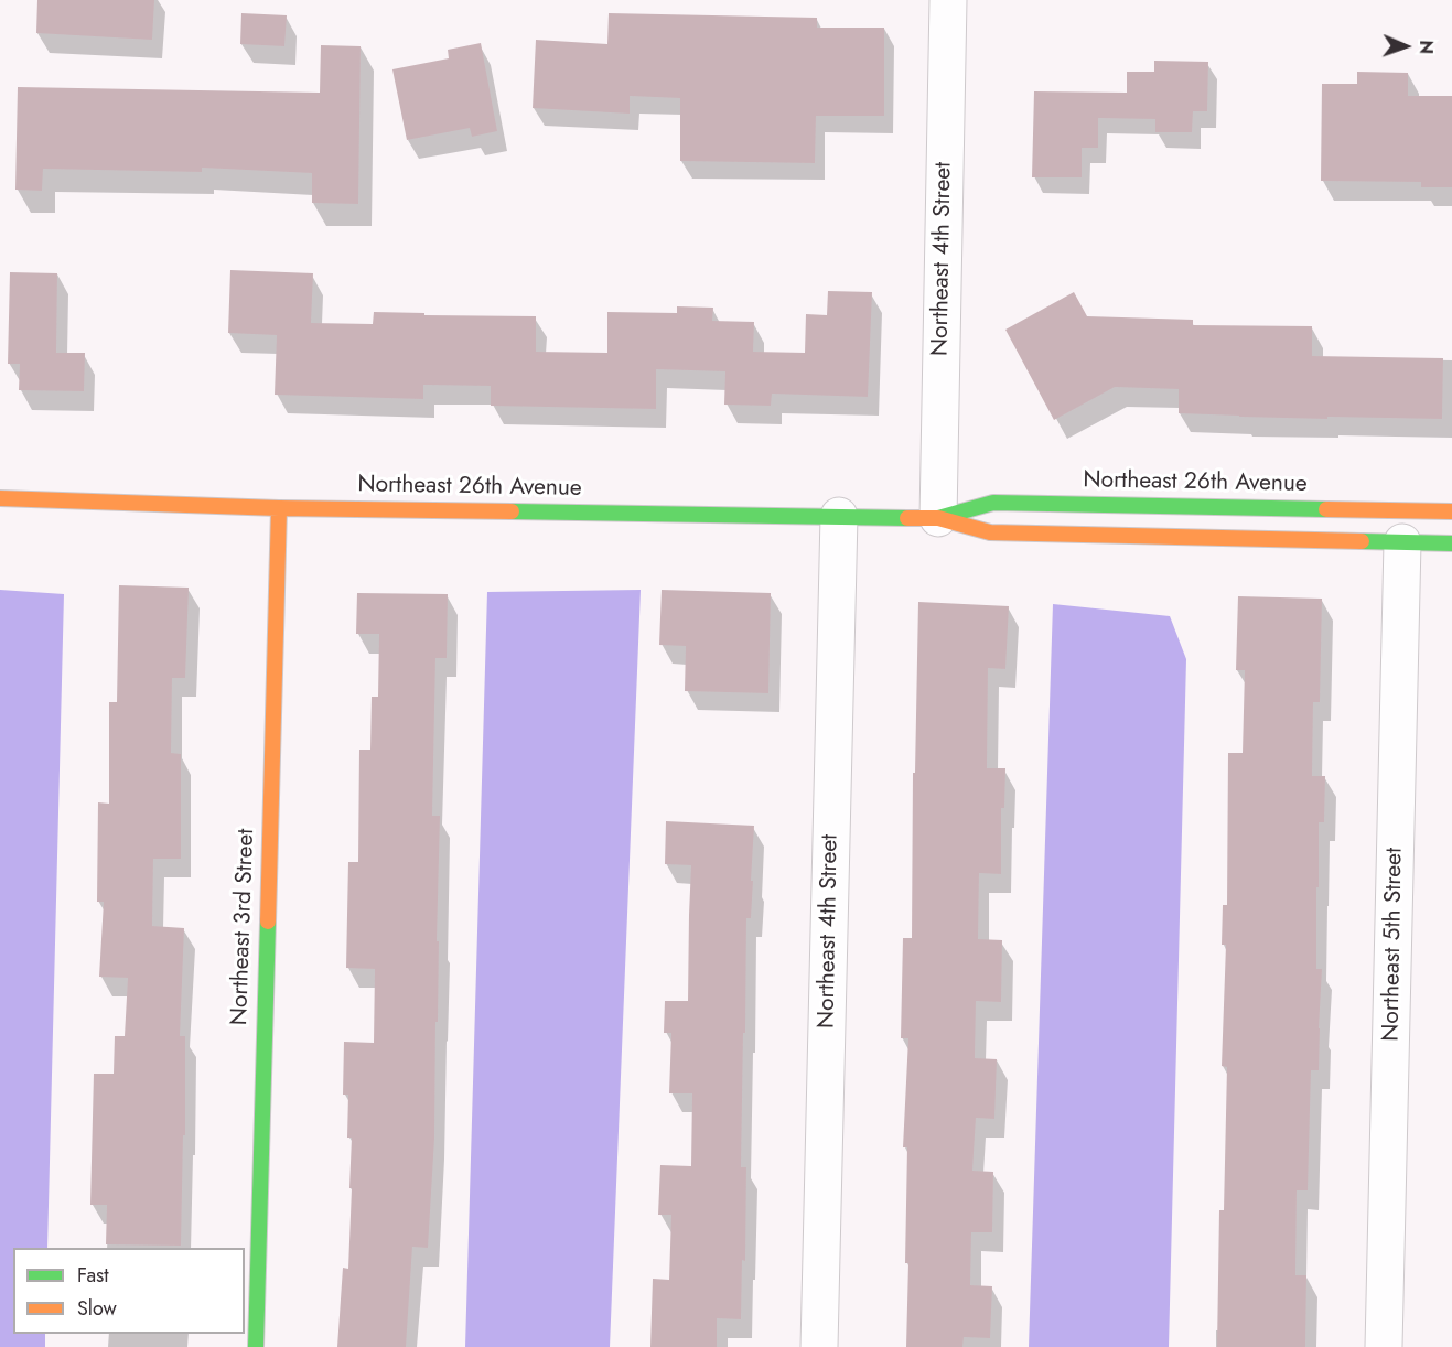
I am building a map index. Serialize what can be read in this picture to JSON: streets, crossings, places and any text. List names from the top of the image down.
{
  "streets": {
    "street": [
      "Northeast 4th Street",
      "Northeast 26th Avenue",
      "Northeast 3rd Street",
      "Northeast 5th Street"
    ]
  },
  "crossings": [
    ["Northeast 4th Street", "Northeast 26th Avenue"],
    ["Northeast 26th Avenue", "Northeast 3rd Street"],
    ["Northeast 26th Avenue", "Northeast 5th Street"]
  ],
  "legend": ["Fast", "Slow"],
  "north": "right"
}
